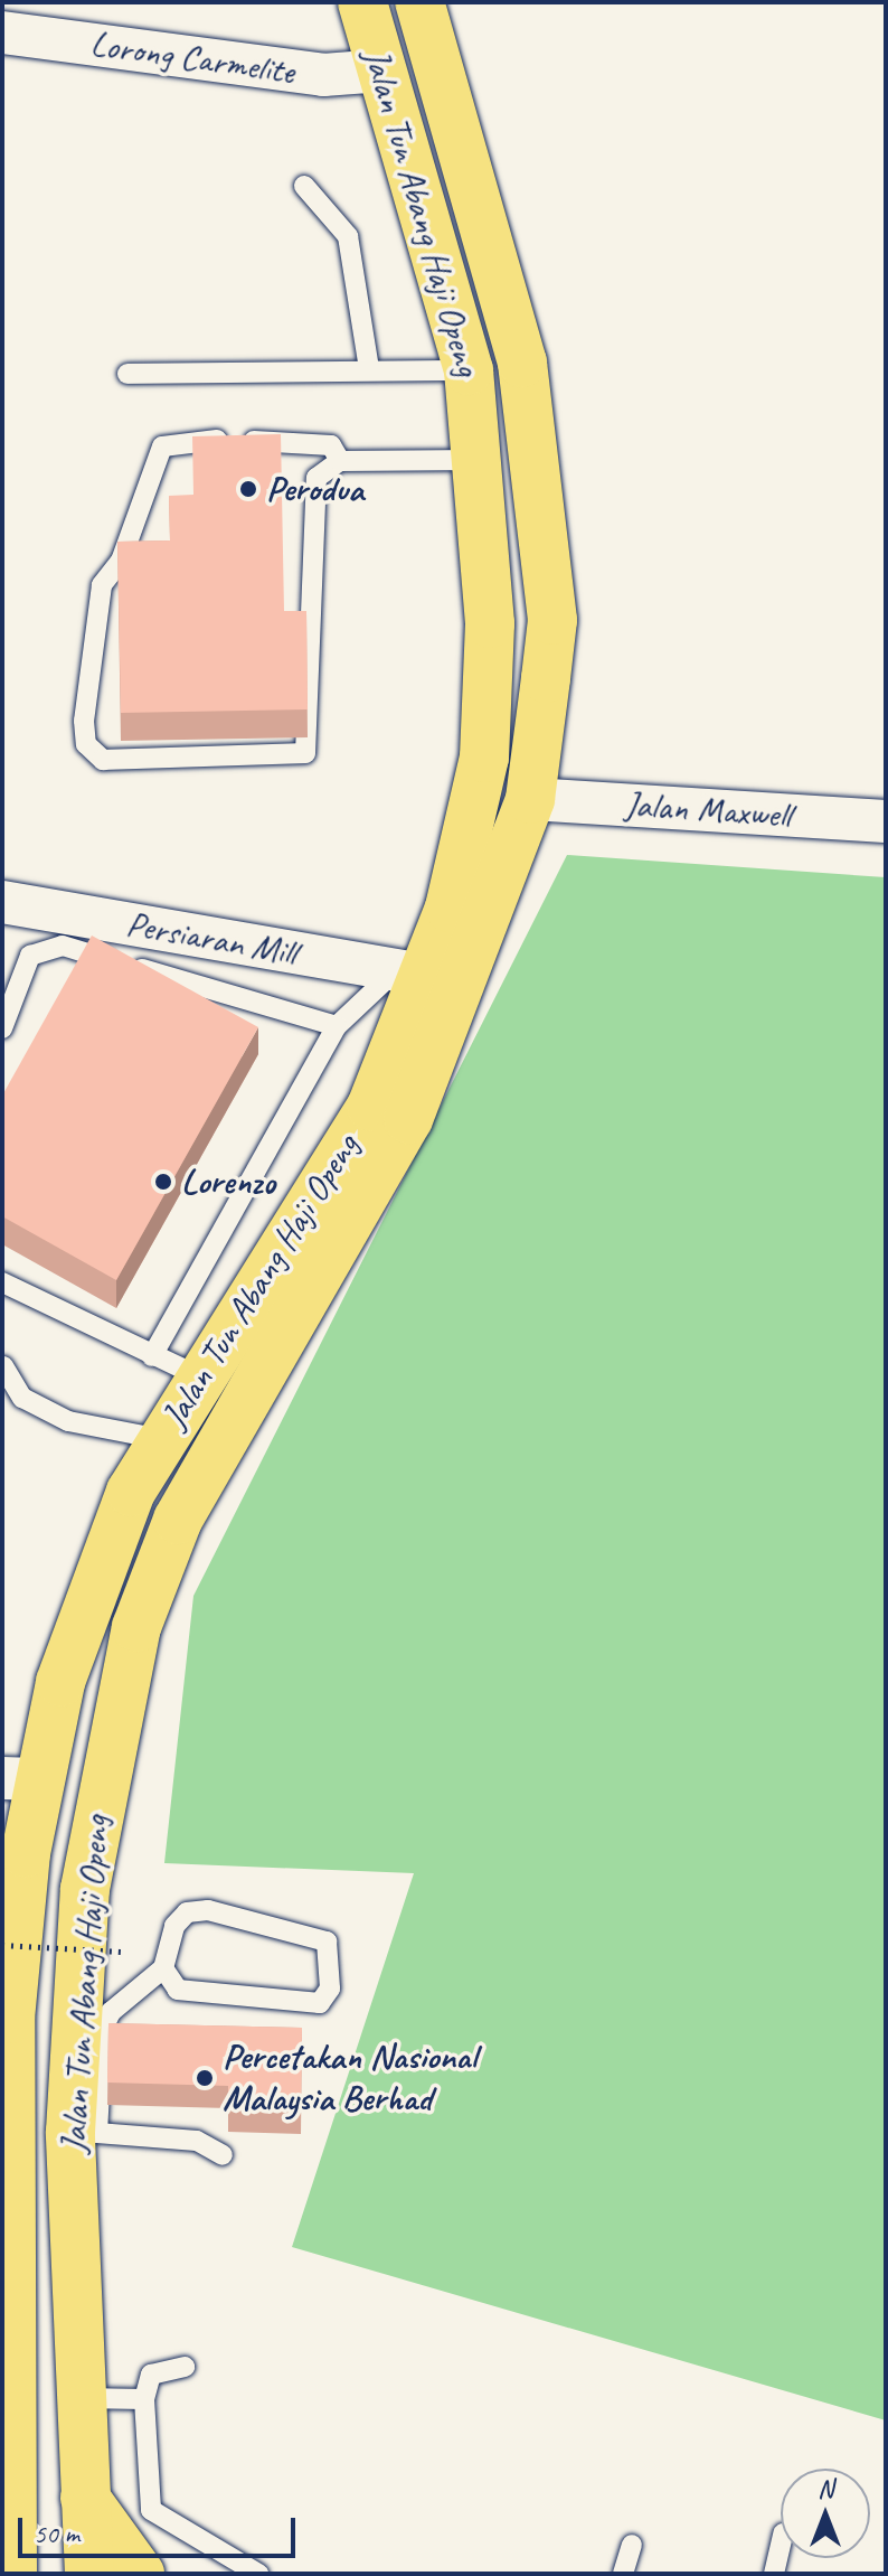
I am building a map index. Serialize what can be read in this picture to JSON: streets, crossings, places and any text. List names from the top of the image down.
{
  "streets": {
    "main road": ["Jalan Tun Abang Haji Openg"],
    "street": ["Lorong Carmelite", "Jalan Maxwell", "Persiaran Mill"]
  },
  "crossings": [
    ["Lorong Carmelite", "Jalan Tun Abang Haji Openg"],
    ["Jalan Tun Abang Haji Openg", "Jalan Maxwell"],
    ["Jalan Tun Abang Haji Openg", "Persiaran Mill"]
  ],
  "places": ["Perodua", "Lorenzo", "Percetakan Nasional Malaysia Berhad"],
  "scale_bar": "50 m",
  "north": "top"
}
